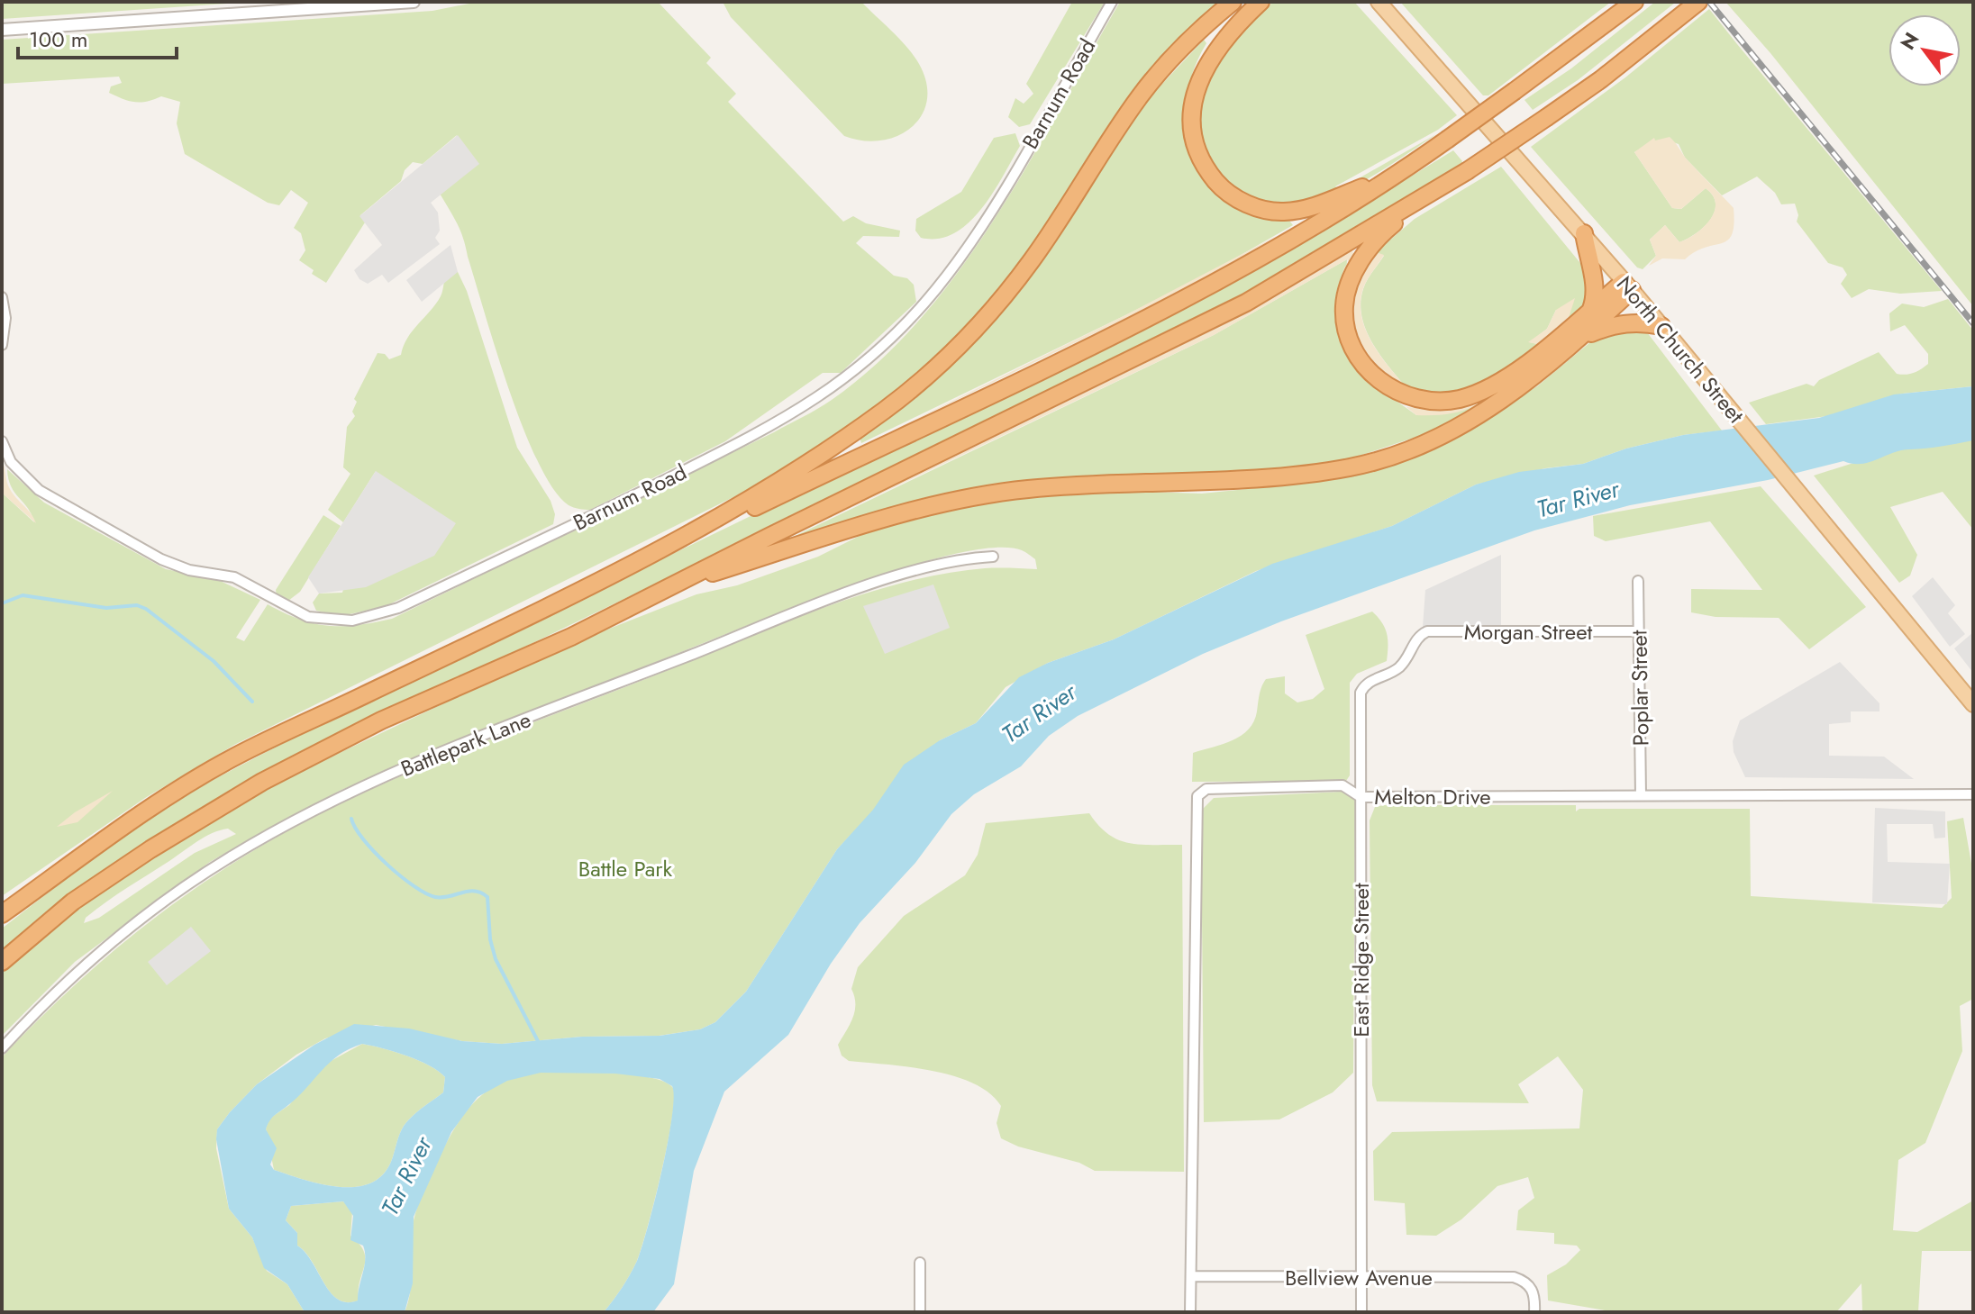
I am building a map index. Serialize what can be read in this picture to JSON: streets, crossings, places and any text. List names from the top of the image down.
{
  "streets": {
    "main road": ["North Church Street"],
    "street": [
      "Barnum Road",
      "Morgan Street",
      "Poplar Street",
      "Battlepark Lane",
      "Melton Drive",
      "East Ridge Street",
      "Bellview Avenue"
    ]
  },
  "crossings": [
    ["Morgan Street", "Poplar Street"],
    ["Morgan Street", "East Ridge Street"],
    ["Poplar Street", "Melton Drive"],
    ["Melton Drive", "East Ridge Street"],
    ["Melton Drive", "Bellview Avenue"],
    ["East Ridge Street", "Bellview Avenue"]
  ],
  "water": ["Tar River"],
  "parks": ["Battle Park"],
  "scale_bar": "100 m",
  "north": "top left"
}
